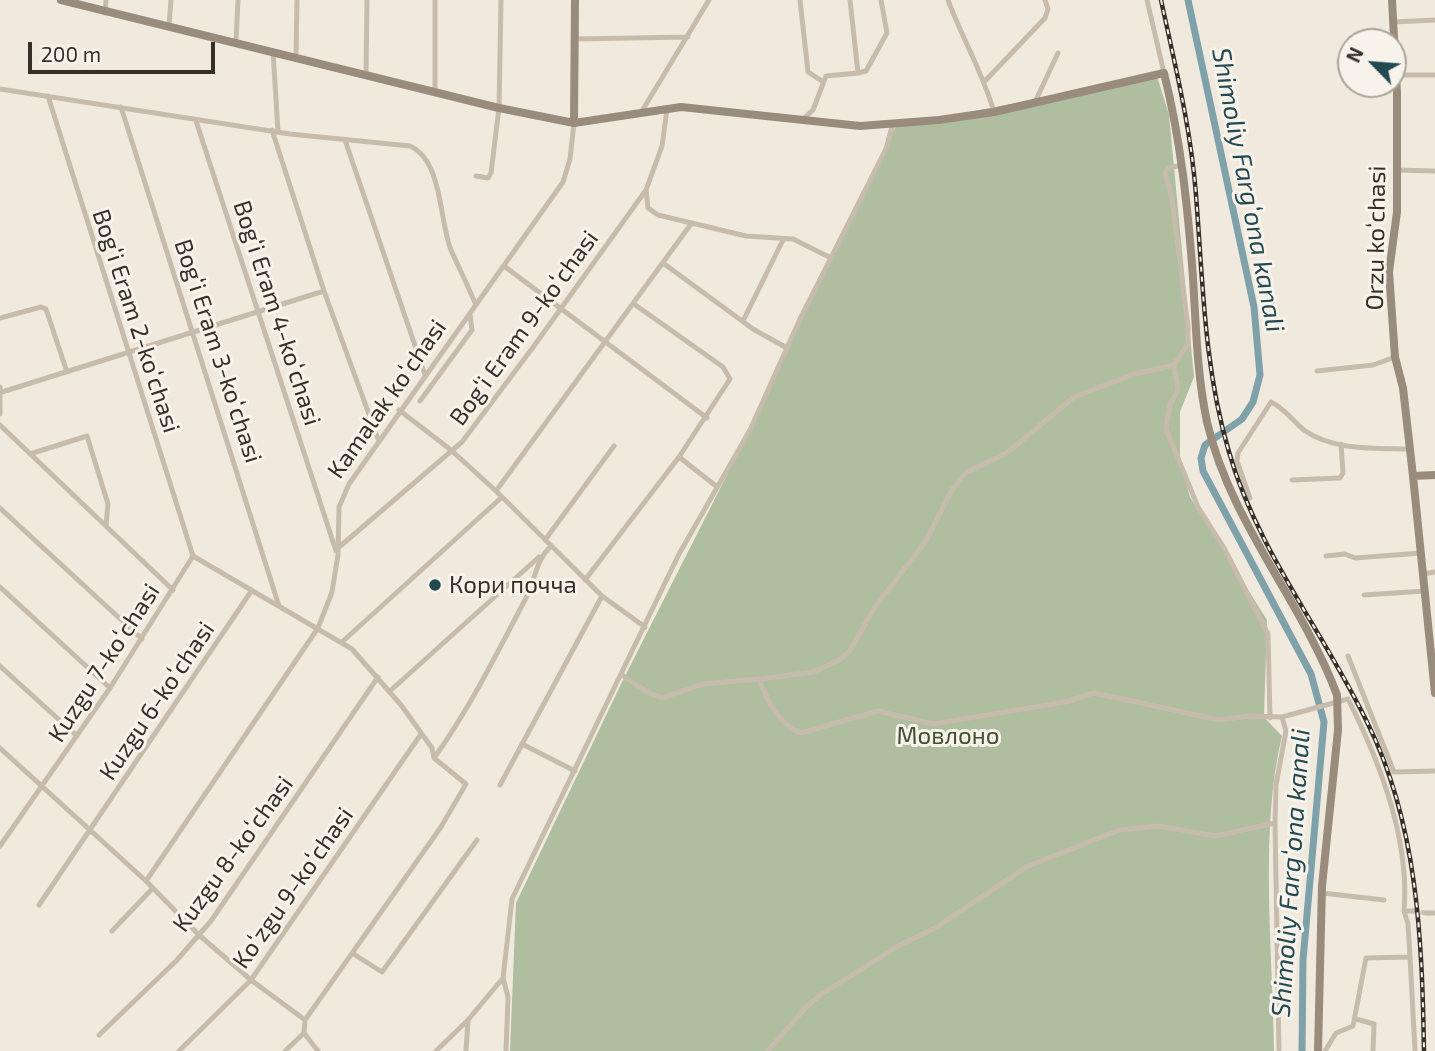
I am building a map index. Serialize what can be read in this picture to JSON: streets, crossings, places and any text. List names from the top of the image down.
{
  "streets": {
    "street": [
      "Orzu koʻchasi",
      "Bogʻi Eram 4-koʻchasi",
      "Bogʻi Eram 2-koʻchasi",
      "Bogʻi Eram 9-koʻchasi",
      "Bogʻi Eram 3-koʻchasi",
      "Kamalak koʻchasi",
      "Kuzgu 7-koʻchasi",
      "Kuzgu 6-koʻchasi",
      "Kuzgu 8-koʻchasi",
      "Koʻzgu 9-koʻchasi"
    ]
  },
  "crossings": [
    ["Bogʻi Eram 4-koʻchasi", "Kamalak koʻchasi"],
    ["Bogʻi Eram 2-koʻchasi", "Kuzgu 7-koʻchasi"]
  ],
  "water": ["Shimoliy Fargʻona kanali"],
  "parks": ["Мовлоно"],
  "places": ["Кори почча"],
  "scale_bar": "200 m",
  "north": "top left"
}
